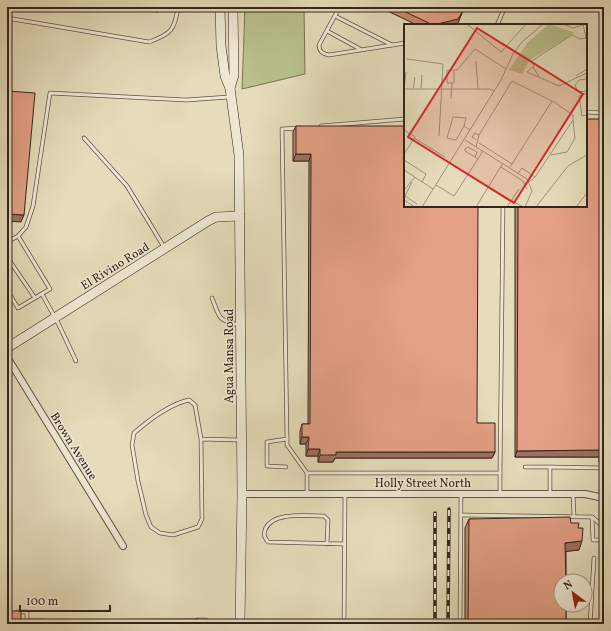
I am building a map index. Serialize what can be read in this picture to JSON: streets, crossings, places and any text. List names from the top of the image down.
{
  "streets": {
    "main road": ["El Rivino Road", "Agua Mansa Road"],
    "street": ["Brown Avenue", "Holly Street North"]
  },
  "crossings": [
    ["El Rivino Road", "Agua Mansa Road"],
    ["Agua Mansa Road", "Holly Street North"]
  ],
  "scale_bar": "100 m",
  "north": "top left"
}
